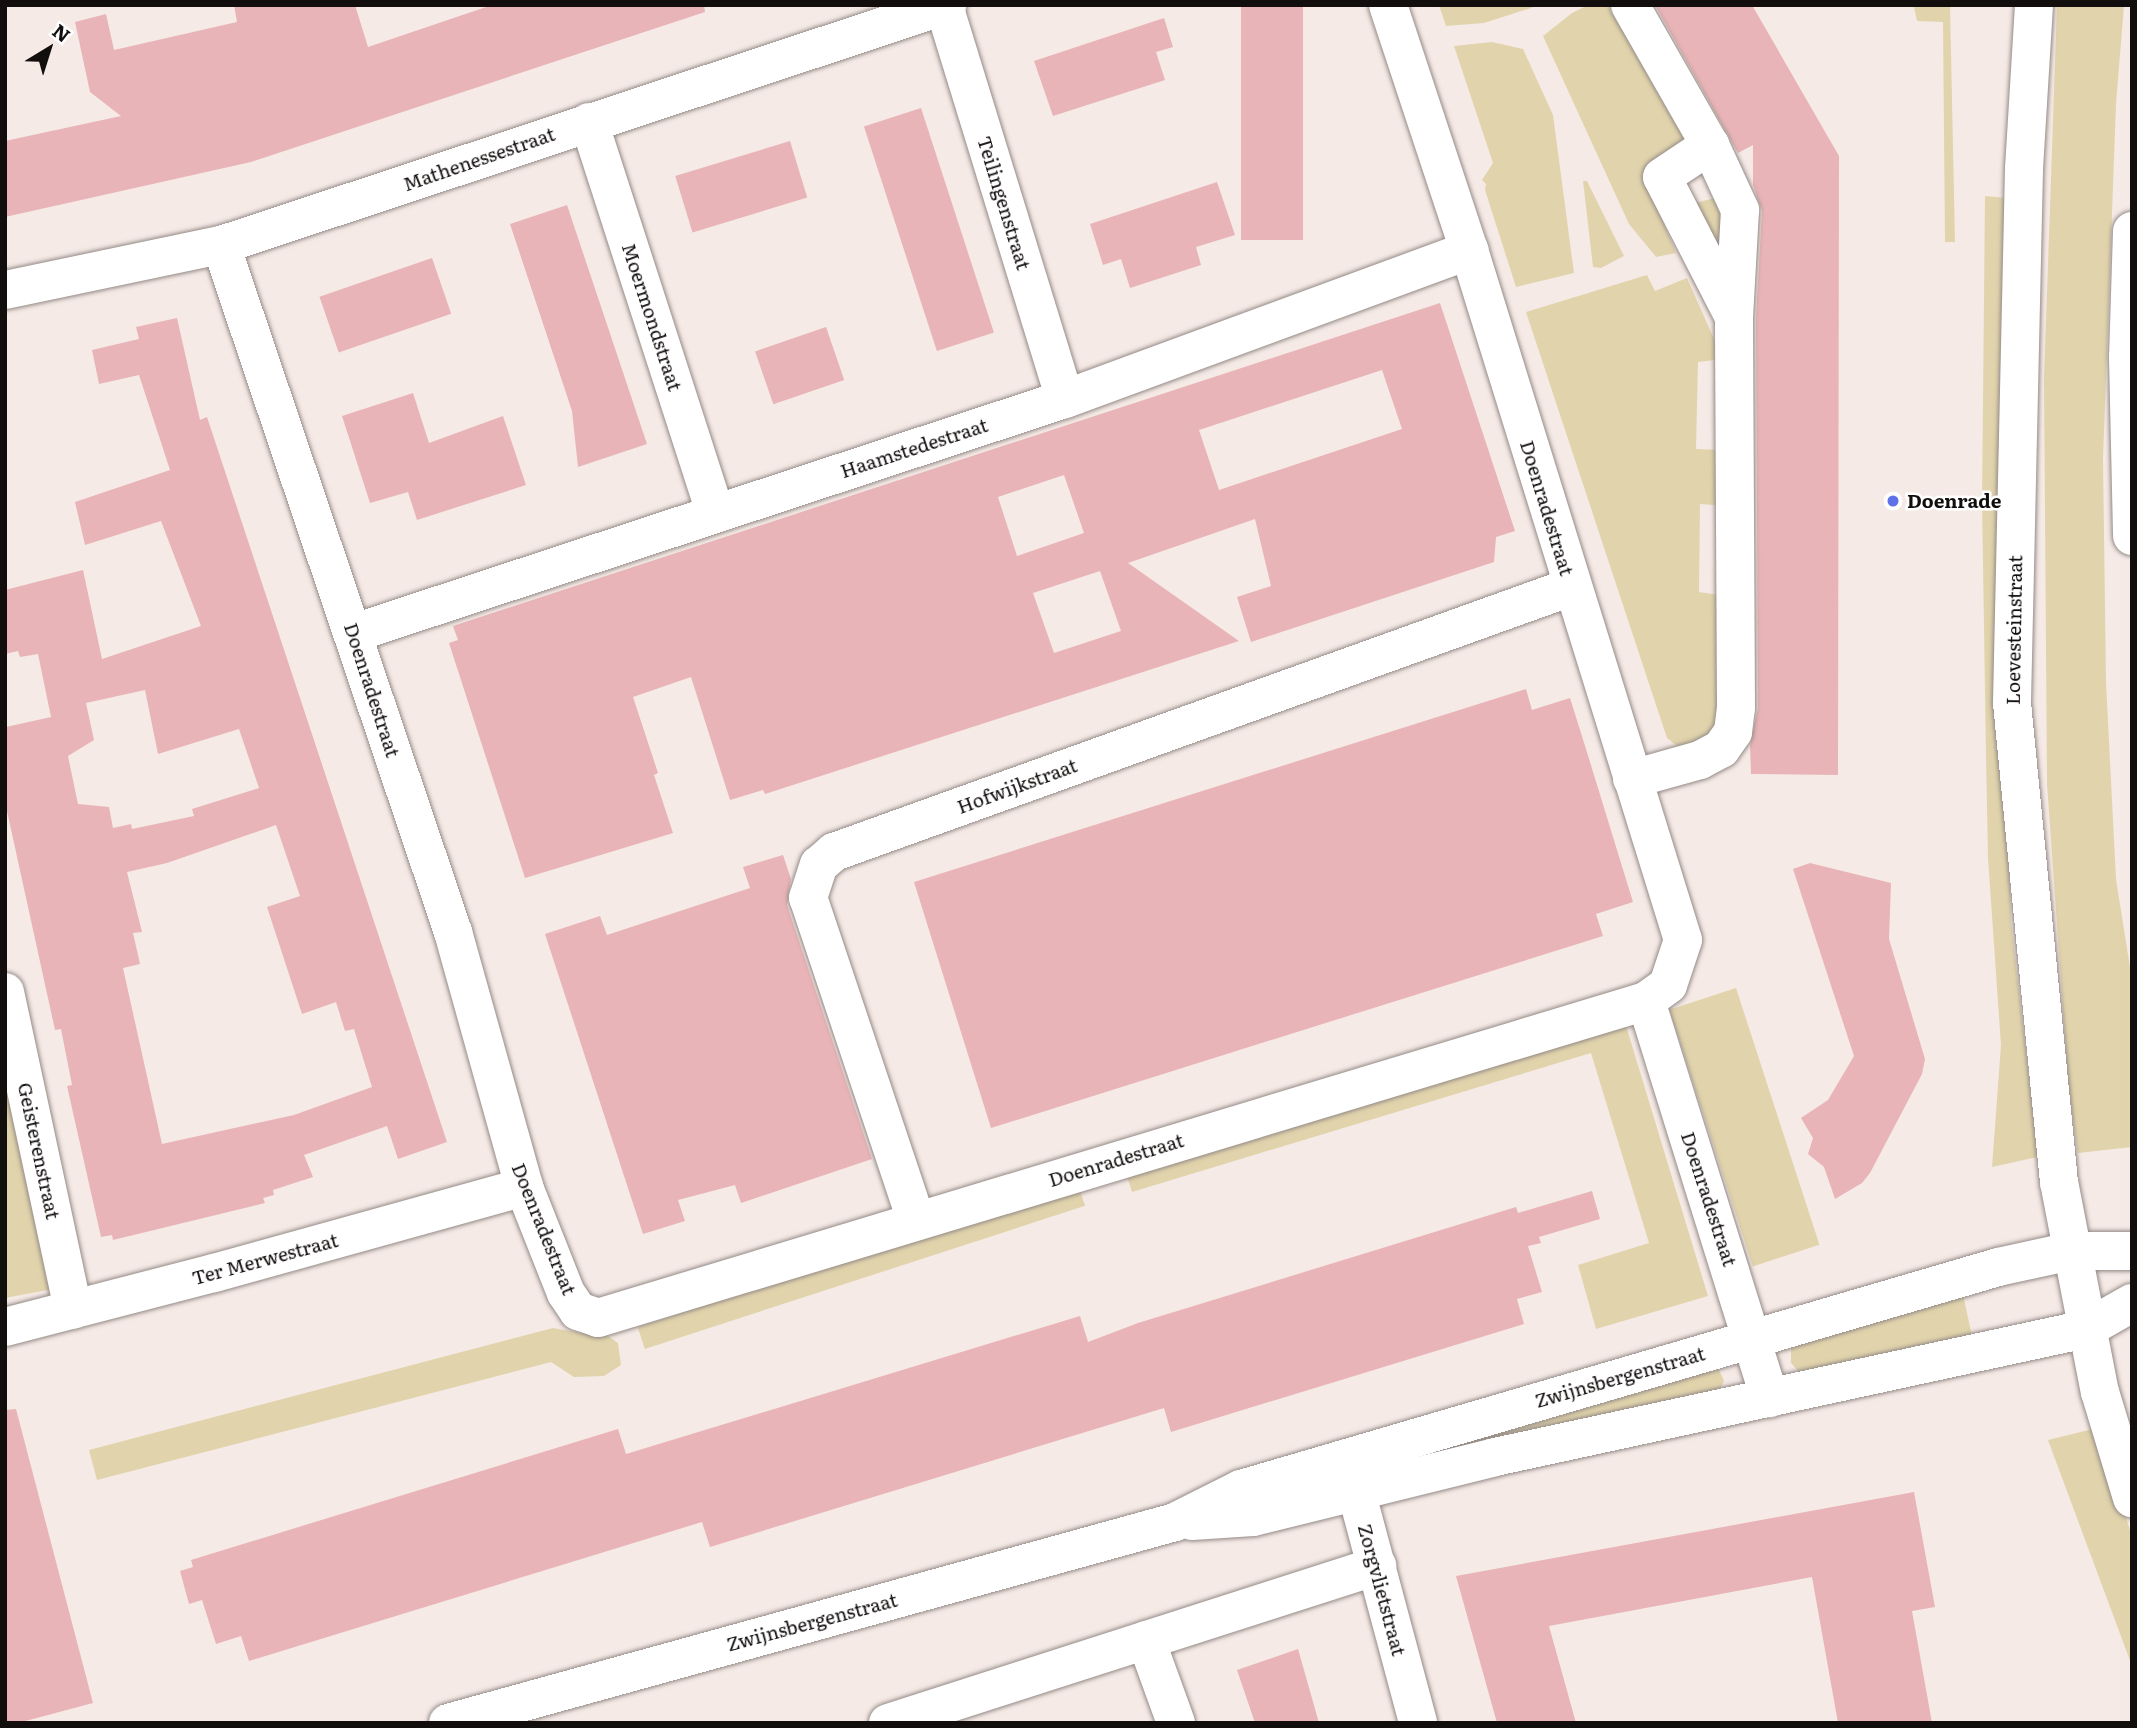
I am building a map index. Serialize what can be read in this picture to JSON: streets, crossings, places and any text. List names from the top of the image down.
{
  "streets": {
    "street": [
      "Mathenessestraat",
      "Teilingenstraat",
      "Moermondstraat",
      "Haamstedestraat",
      "Doenradestraat",
      "Loevesteinstraat",
      "Hofwijkstraat",
      "Geisterenstraat",
      "Ter Merwestraat",
      "Zwijnsbergenstraat",
      "Zorgvlietstraat"
    ]
  },
  "crossings": [
    ["Mathenessestraat", "Teilingenstraat"],
    ["Mathenessestraat", "Moermondstraat"],
    ["Mathenessestraat", "Doenradestraat"],
    ["Teilingenstraat", "Haamstedestraat"],
    ["Moermondstraat", "Haamstedestraat"],
    ["Haamstedestraat", "Doenradestraat"],
    ["Doenradestraat", "Hofwijkstraat"],
    ["Doenradestraat", "Ter Merwestraat"],
    ["Doenradestraat", "Zwijnsbergenstraat"],
    ["Loevesteinstraat", "Zwijnsbergenstraat"],
    ["Geisterenstraat", "Ter Merwestraat"],
    ["Zwijnsbergenstraat", "Zorgvlietstraat"]
  ],
  "places": ["Doenrade"],
  "north": "top right"
}
